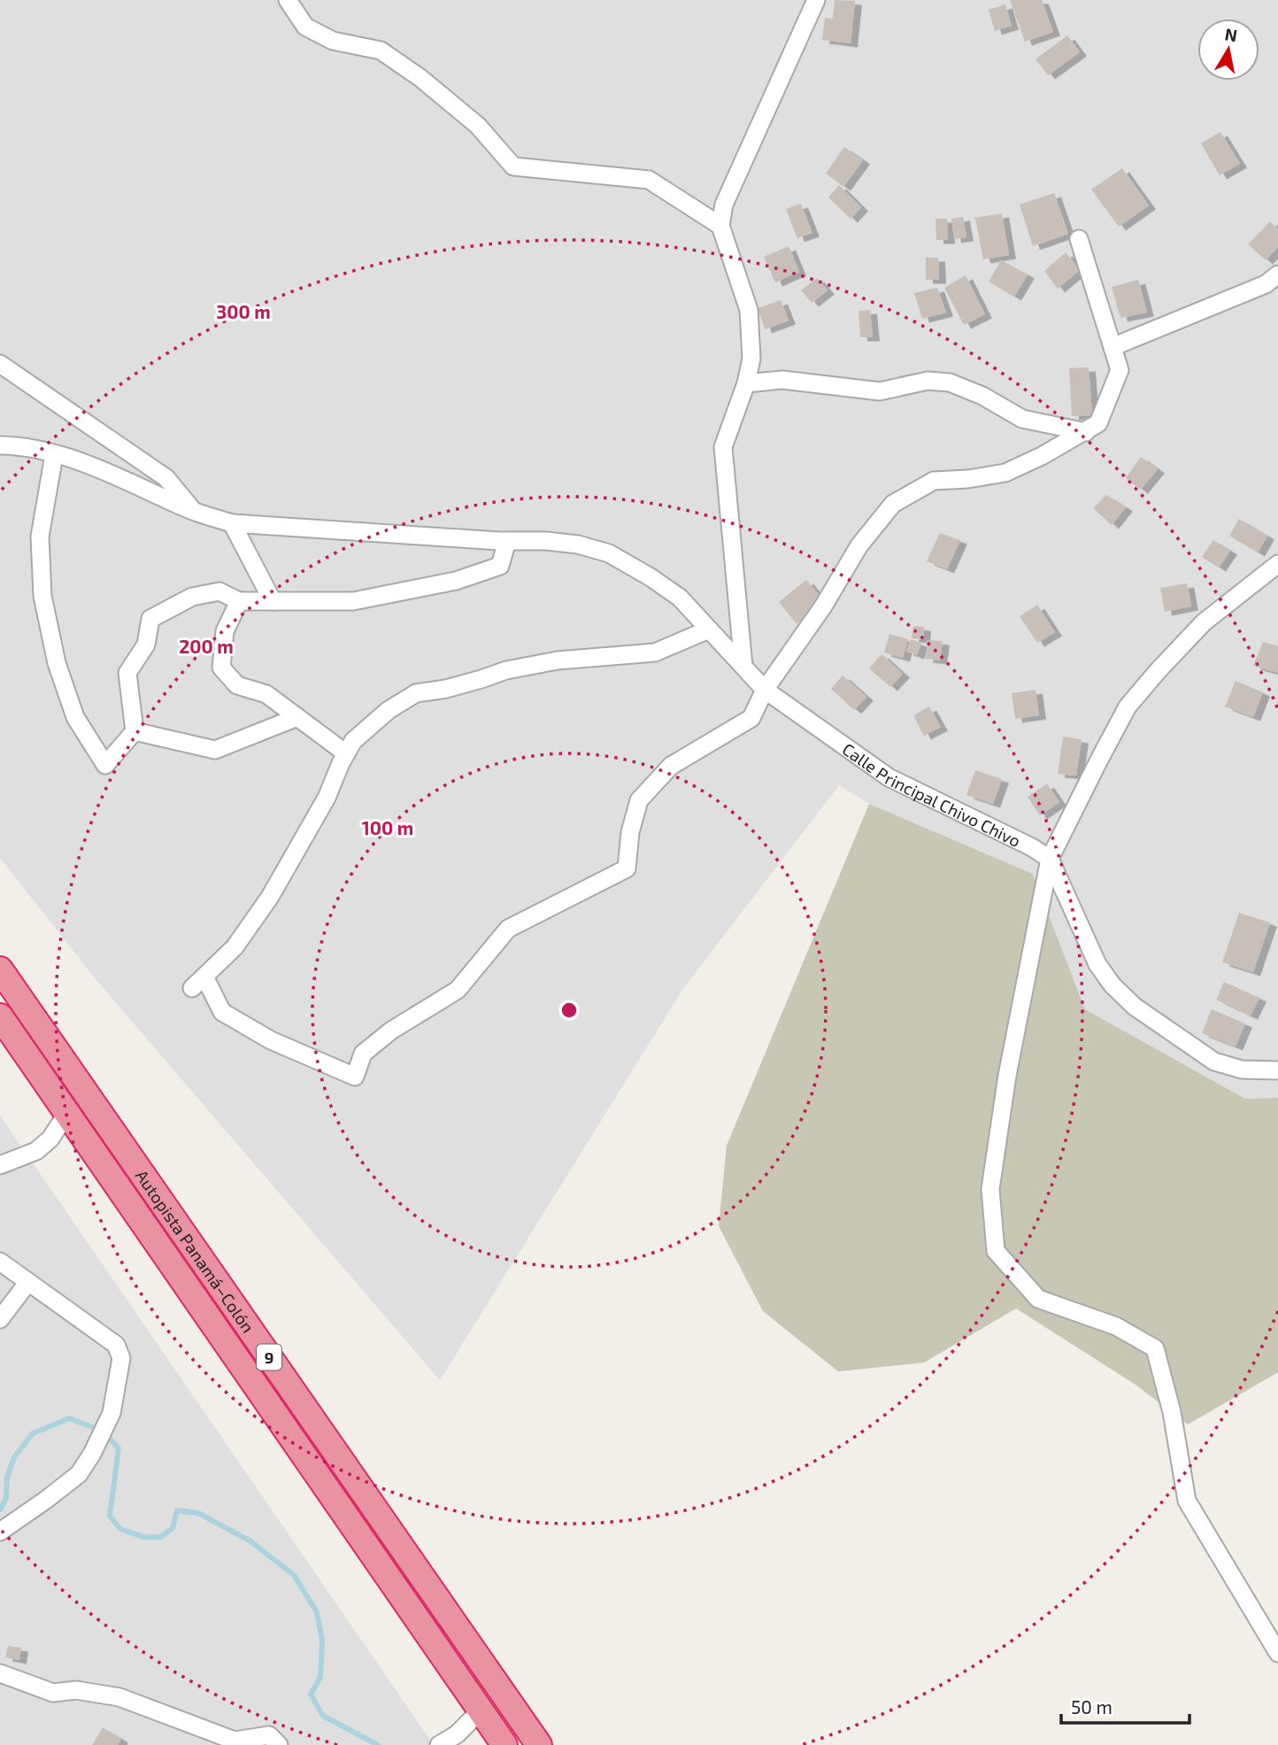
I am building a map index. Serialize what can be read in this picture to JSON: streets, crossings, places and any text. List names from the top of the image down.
{
  "streets": {
    "highway": ["Autopista Panamá–Colón", "9"],
    "street": ["Calle Principal Chivo Chivo"]
  },
  "scale_bar": "50 m",
  "north": "top",
  "rings": ["300 m", "200 m", "100 m"]
}
